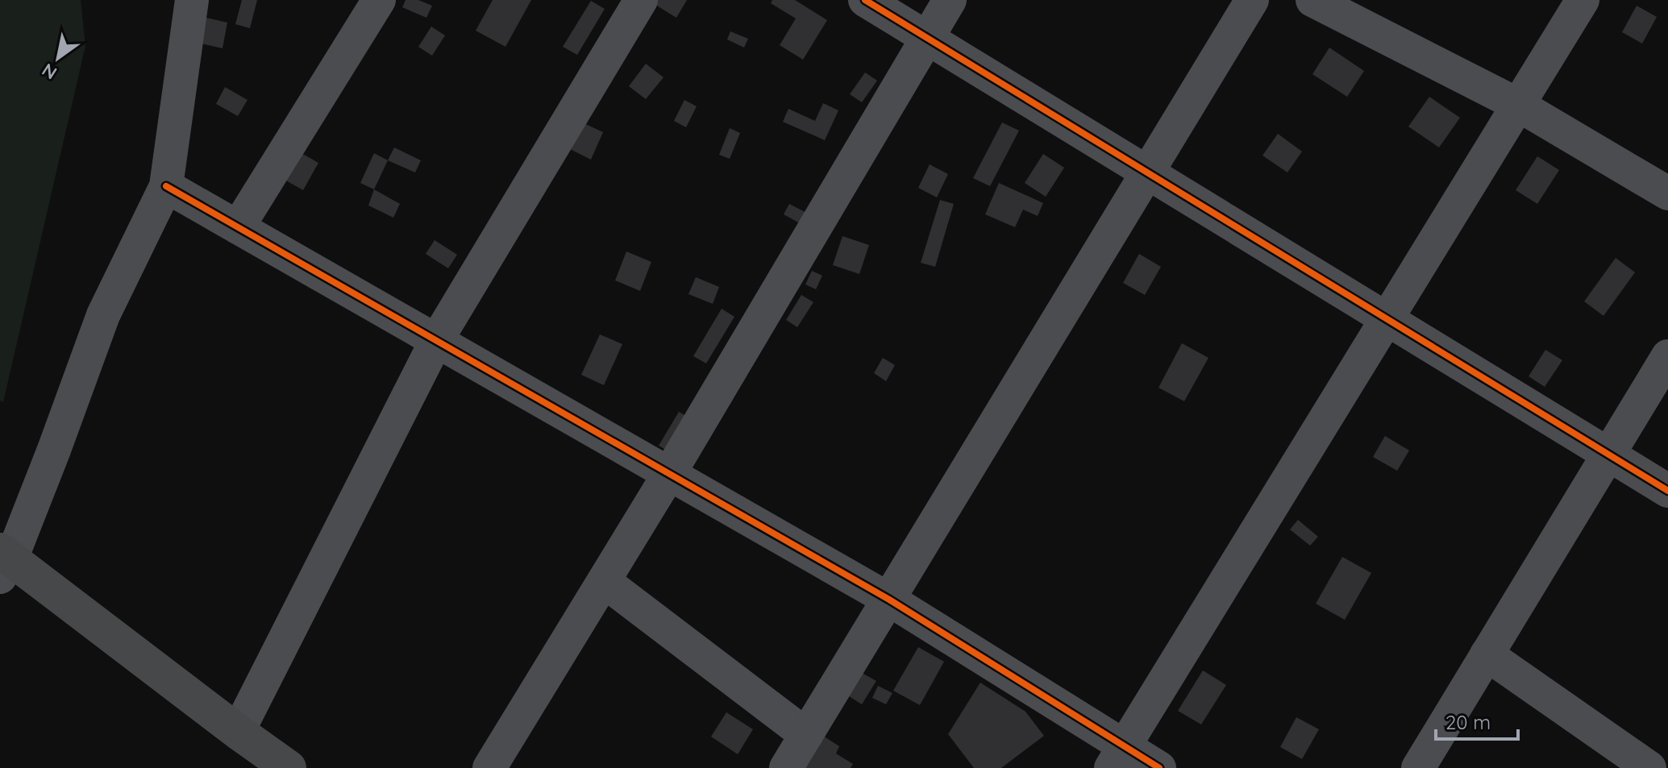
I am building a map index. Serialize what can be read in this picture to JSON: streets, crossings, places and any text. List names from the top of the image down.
{
  "scale_bar": "20 m",
  "north": "bottom left"
}
